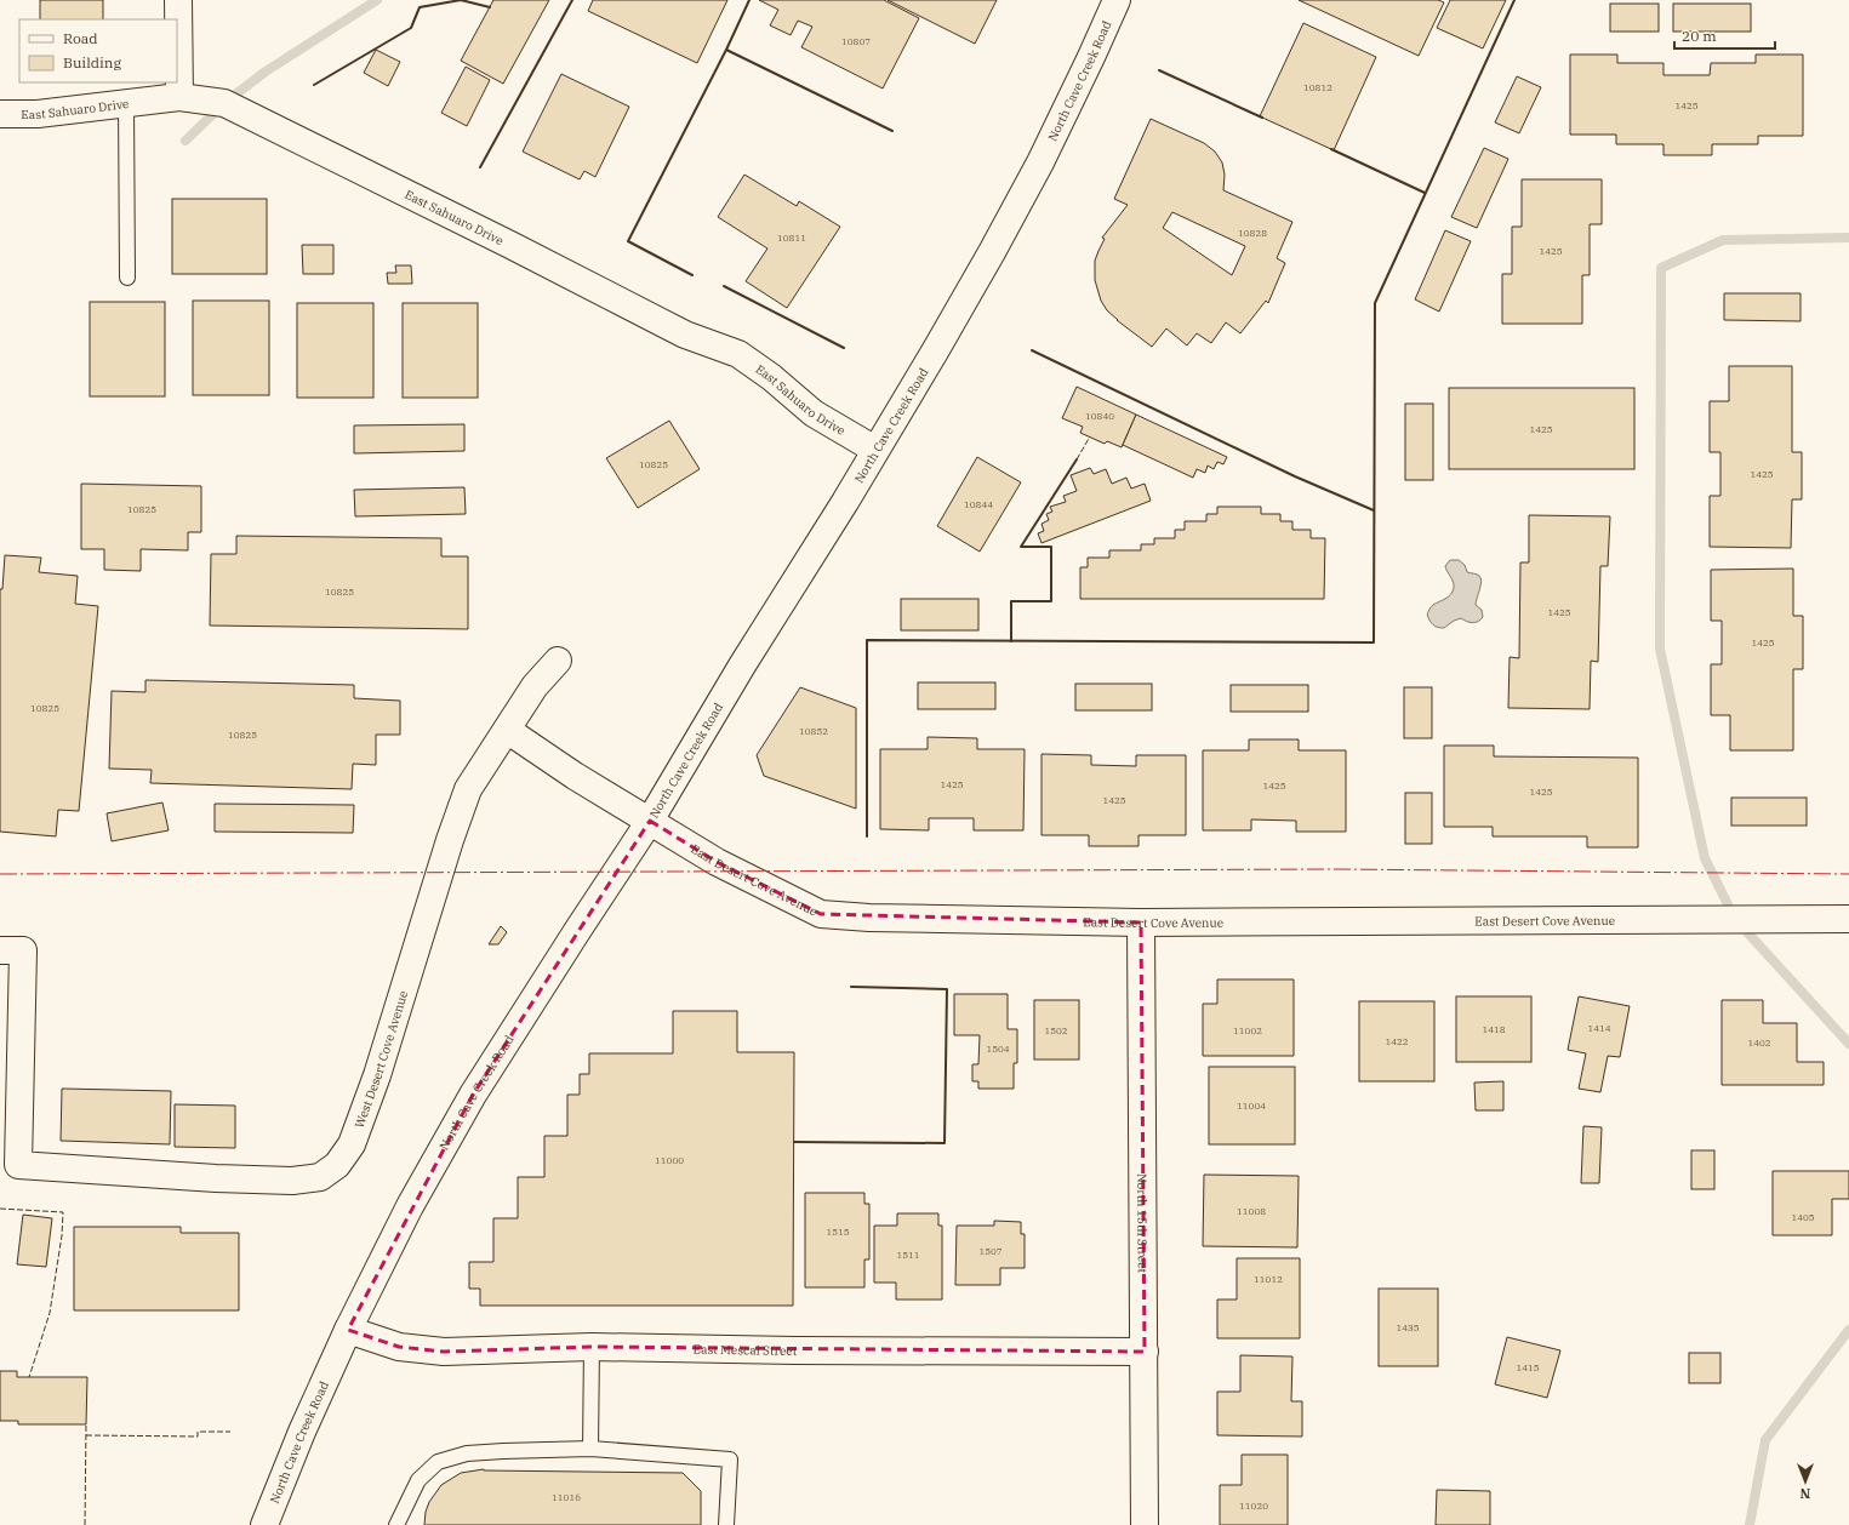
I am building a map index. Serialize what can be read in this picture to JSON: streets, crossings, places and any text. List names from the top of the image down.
{
  "streets": {
    "street": [
      "North Cave Creek Road",
      "East Sahuaro Drive",
      "East Desert Cove Avenue",
      "West Desert Cove Avenue",
      "North 15th Street",
      "East Mescal Street"
    ]
  },
  "crossings": [
    ["North Cave Creek Road", "East Sahuaro Drive"],
    ["North Cave Creek Road", "East Desert Cove Avenue"],
    ["North Cave Creek Road", "East Mescal Street"],
    ["East Desert Cove Avenue", "West Desert Cove Avenue"],
    ["East Desert Cove Avenue", "North 15th Street"],
    ["North 15th Street", "East Mescal Street"]
  ],
  "house_numbers": [
    "10807",
    "10812",
    "1425",
    "10828",
    "10811",
    "1425",
    "10840",
    "1425",
    "10825",
    "1425",
    "10844",
    "10825",
    "10825",
    "1425",
    "1425",
    "10825",
    "10852",
    "10825",
    "1425",
    "1425",
    "1425",
    "1425",
    "1414",
    "1418",
    "1502",
    "11002",
    "1422",
    "1402",
    "1504",
    "11004",
    "11000",
    "11008",
    "1405",
    "1515",
    "1507",
    "1511",
    "11012",
    "1435",
    "1415",
    "11016",
    "11020"
  ],
  "legend": ["Road", "Building"],
  "scale_bar": "20 m",
  "north": "bottom"
}
